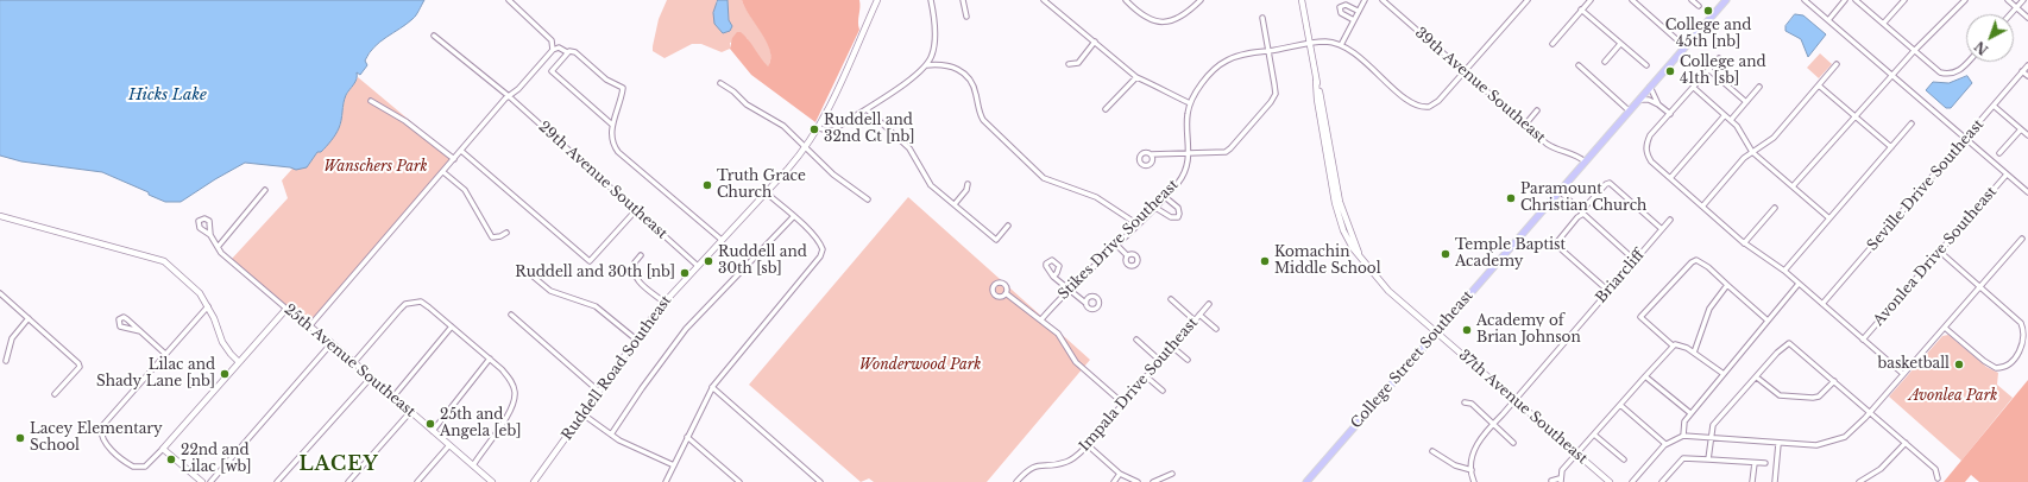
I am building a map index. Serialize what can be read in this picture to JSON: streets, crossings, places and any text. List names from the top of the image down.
{
  "streets": {
    "main road": ["College Street Southeast"],
    "street": [
      "39th Avenue Southeast",
      "29th Avenue Southeast",
      "Seville Drive Southeast",
      "Stikes Drive Southeast",
      "Avonlea Drive Southeast",
      "Briarcliff",
      "25th Avenue Southeast",
      "Ruddell Road Southeast",
      "Impala Drive Southeast",
      "37th Avenue Southeast"
    ]
  },
  "crossings": [
    ["39th Avenue Southeast", "Stikes Drive Southeast"],
    ["39th Avenue Southeast", "College Street Southeast"],
    ["29th Avenue Southeast", "Ruddell Road Southeast"],
    ["Stikes Drive Southeast", "37th Avenue Southeast"],
    ["Briarcliff", "37th Avenue Southeast"],
    ["College Street Southeast", "37th Avenue Southeast"]
  ],
  "districts": ["LACEY"],
  "water": ["Hicks Lake"],
  "parks": ["Wanschers Park", "Wonderwood Park", "Avonlea Park"],
  "places": [
    "College and 45th [nb]",
    "College and 41th [sb]",
    "Ruddell and 32nd Ct [nb]",
    "Truth Grace Church",
    "Paramount Christian Church",
    "Temple Baptist Academy",
    "Ruddell and 30th [sb]",
    "Komachin Middle School",
    "Ruddell and 30th [nb]",
    "Academy of Brian Johnson",
    "basketball",
    "Lilac and Shady Lane [nb]",
    "25th and Angela [eb]",
    "Lacey Elementary School",
    "22nd and Lilac [wb]"
  ],
  "north": "bottom left"
}
